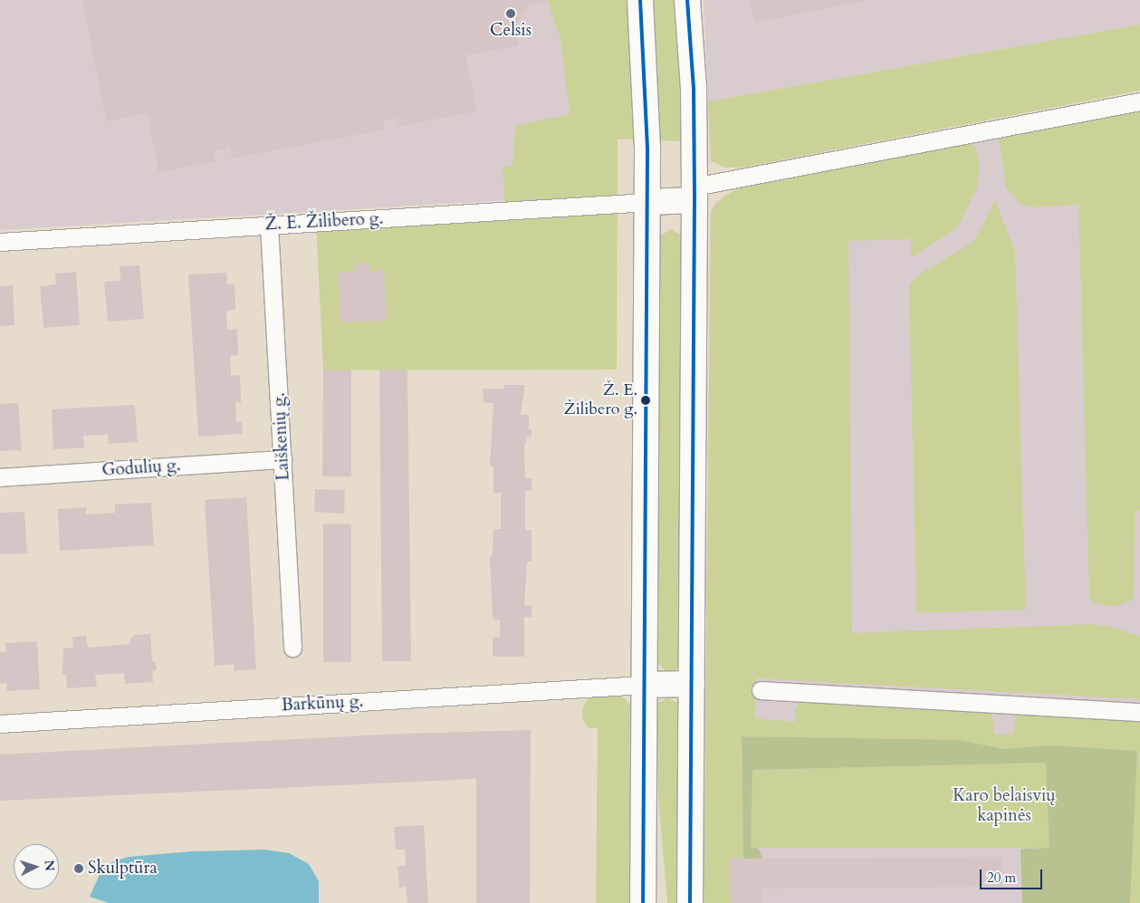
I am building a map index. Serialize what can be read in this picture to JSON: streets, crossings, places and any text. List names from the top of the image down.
{
  "streets": {
    "street": [
      "Ž. E. Žilibero g.",
      "Laiškenių g.",
      "Godulių g.",
      "Barkūnų g."
    ]
  },
  "crossings": [
    ["Ž. E. Žilibero g.", "Laiškenių g."],
    ["Laiškenių g.", "Godulių g."]
  ],
  "parks": ["Karo belaisvių kapinės"],
  "places": ["Celsis", "Ž. E. Žilibero g.", "Skulptūra"],
  "scale_bar": "20 m",
  "north": "right"
}
